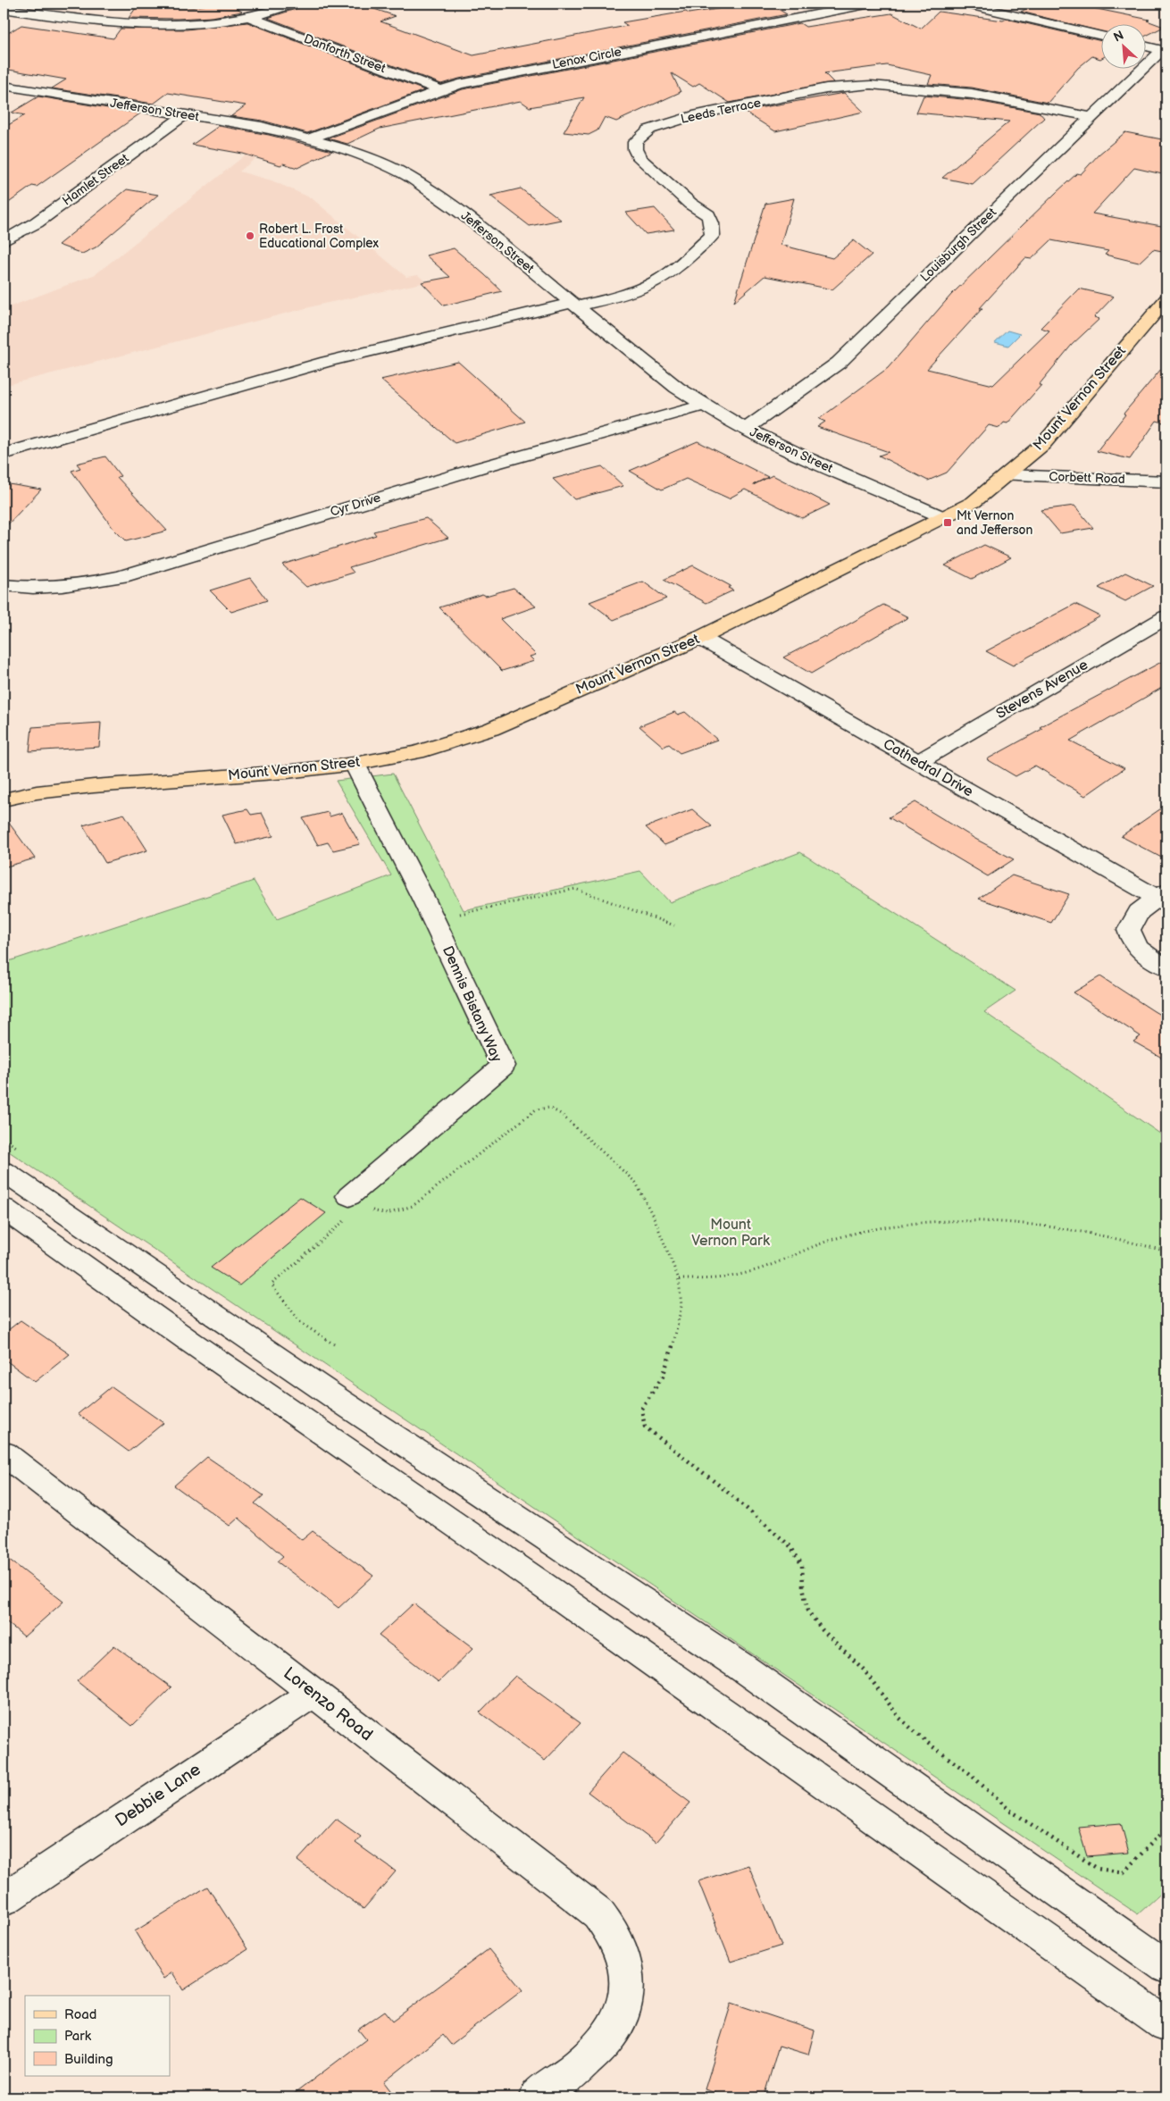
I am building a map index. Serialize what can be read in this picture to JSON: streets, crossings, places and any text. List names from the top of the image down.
{
  "streets": {
    "main road": ["Mount Vernon Street"],
    "street": [
      "Danforth Street",
      "Lenox Circle",
      "Jefferson Street",
      "Leeds Terrace",
      "Hamlet Street",
      "Louisburgh Street",
      "Corbett Road",
      "Cyr Drive",
      "Stevens Avenue",
      "Cathedral Drive",
      "Dennis Bistany Way",
      "Lorenzo Road",
      "Debbie Lane"
    ]
  },
  "crossings": [
    ["Danforth Street", "Lenox Circle"],
    ["Lenox Circle", "Jefferson Street"],
    ["Jefferson Street", "Leeds Terrace"],
    ["Jefferson Street", "Hamlet Street"],
    ["Jefferson Street", "Louisburgh Street"],
    ["Jefferson Street", "Mount Vernon Street"],
    ["Jefferson Street", "Cyr Drive"],
    ["Leeds Terrace", "Louisburgh Street"],
    ["Mount Vernon Street", "Corbett Road"],
    ["Mount Vernon Street", "Cathedral Drive"],
    ["Mount Vernon Street", "Dennis Bistany Way"],
    ["Stevens Avenue", "Cathedral Drive"],
    ["Lorenzo Road", "Debbie Lane"]
  ],
  "parks": ["Mount Vernon Park"],
  "places": {
    "other": ["Robert L. Frost Educational Complex"],
    "transit": ["Mt Vernon and Jefferson"]
  },
  "legend": ["Road", "Park", "Building"],
  "north": "top left"
}
